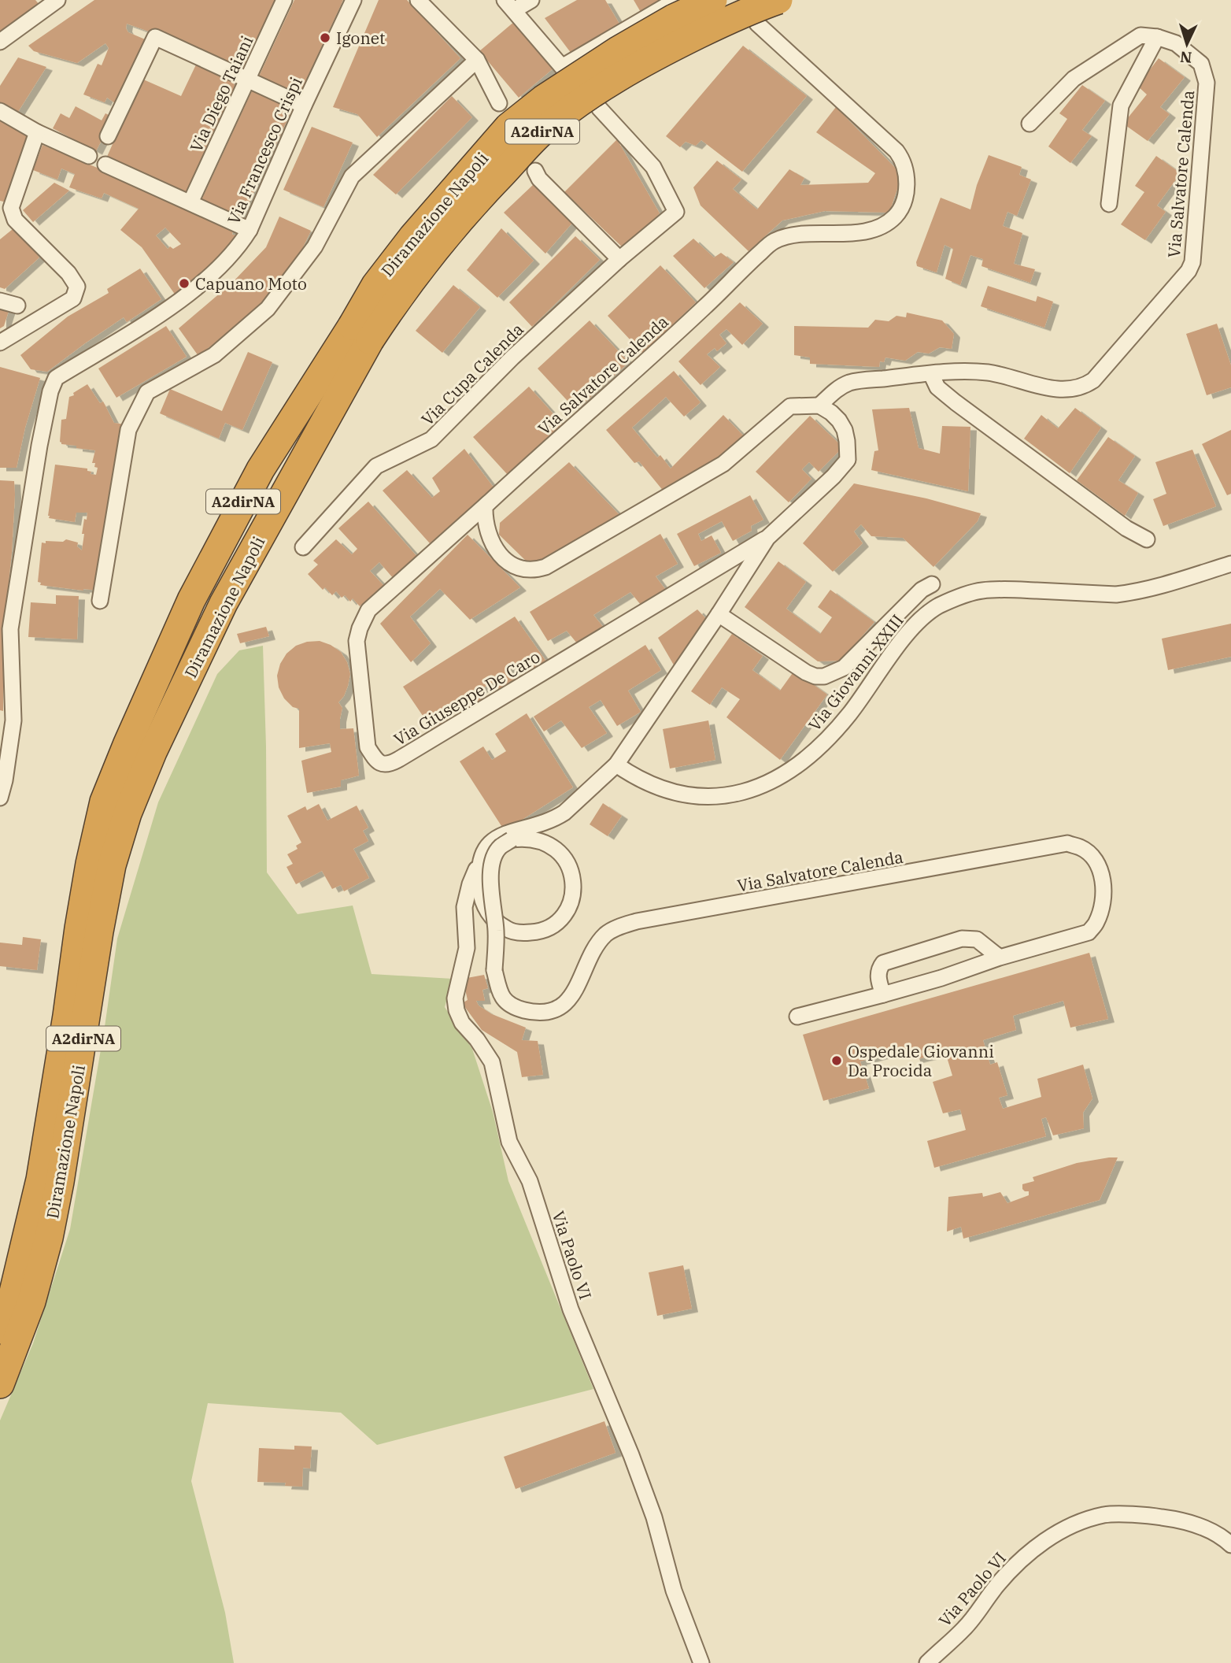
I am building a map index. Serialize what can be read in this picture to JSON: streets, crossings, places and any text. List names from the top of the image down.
{
  "streets": {
    "highway": ["A2dirNA", "Diramazione Napoli"],
    "street": [
      "Via Diego Taiani",
      "Via Francesco Crispi",
      "Via Salvatore Calenda",
      "Via Cupa Calenda",
      "Via Giovanni XXIII",
      "Via Giuseppe De Caro",
      "Via Paolo VI"
    ]
  },
  "crossings": [
    ["Via Salvatore Calenda", "Via Giuseppe De Caro"],
    ["Via Salvatore Calenda", "Via Paolo VI"]
  ],
  "places": ["Igonet", "Capuano Moto", "Ospedale Giovanni Da Procida"],
  "north": "bottom"
}
